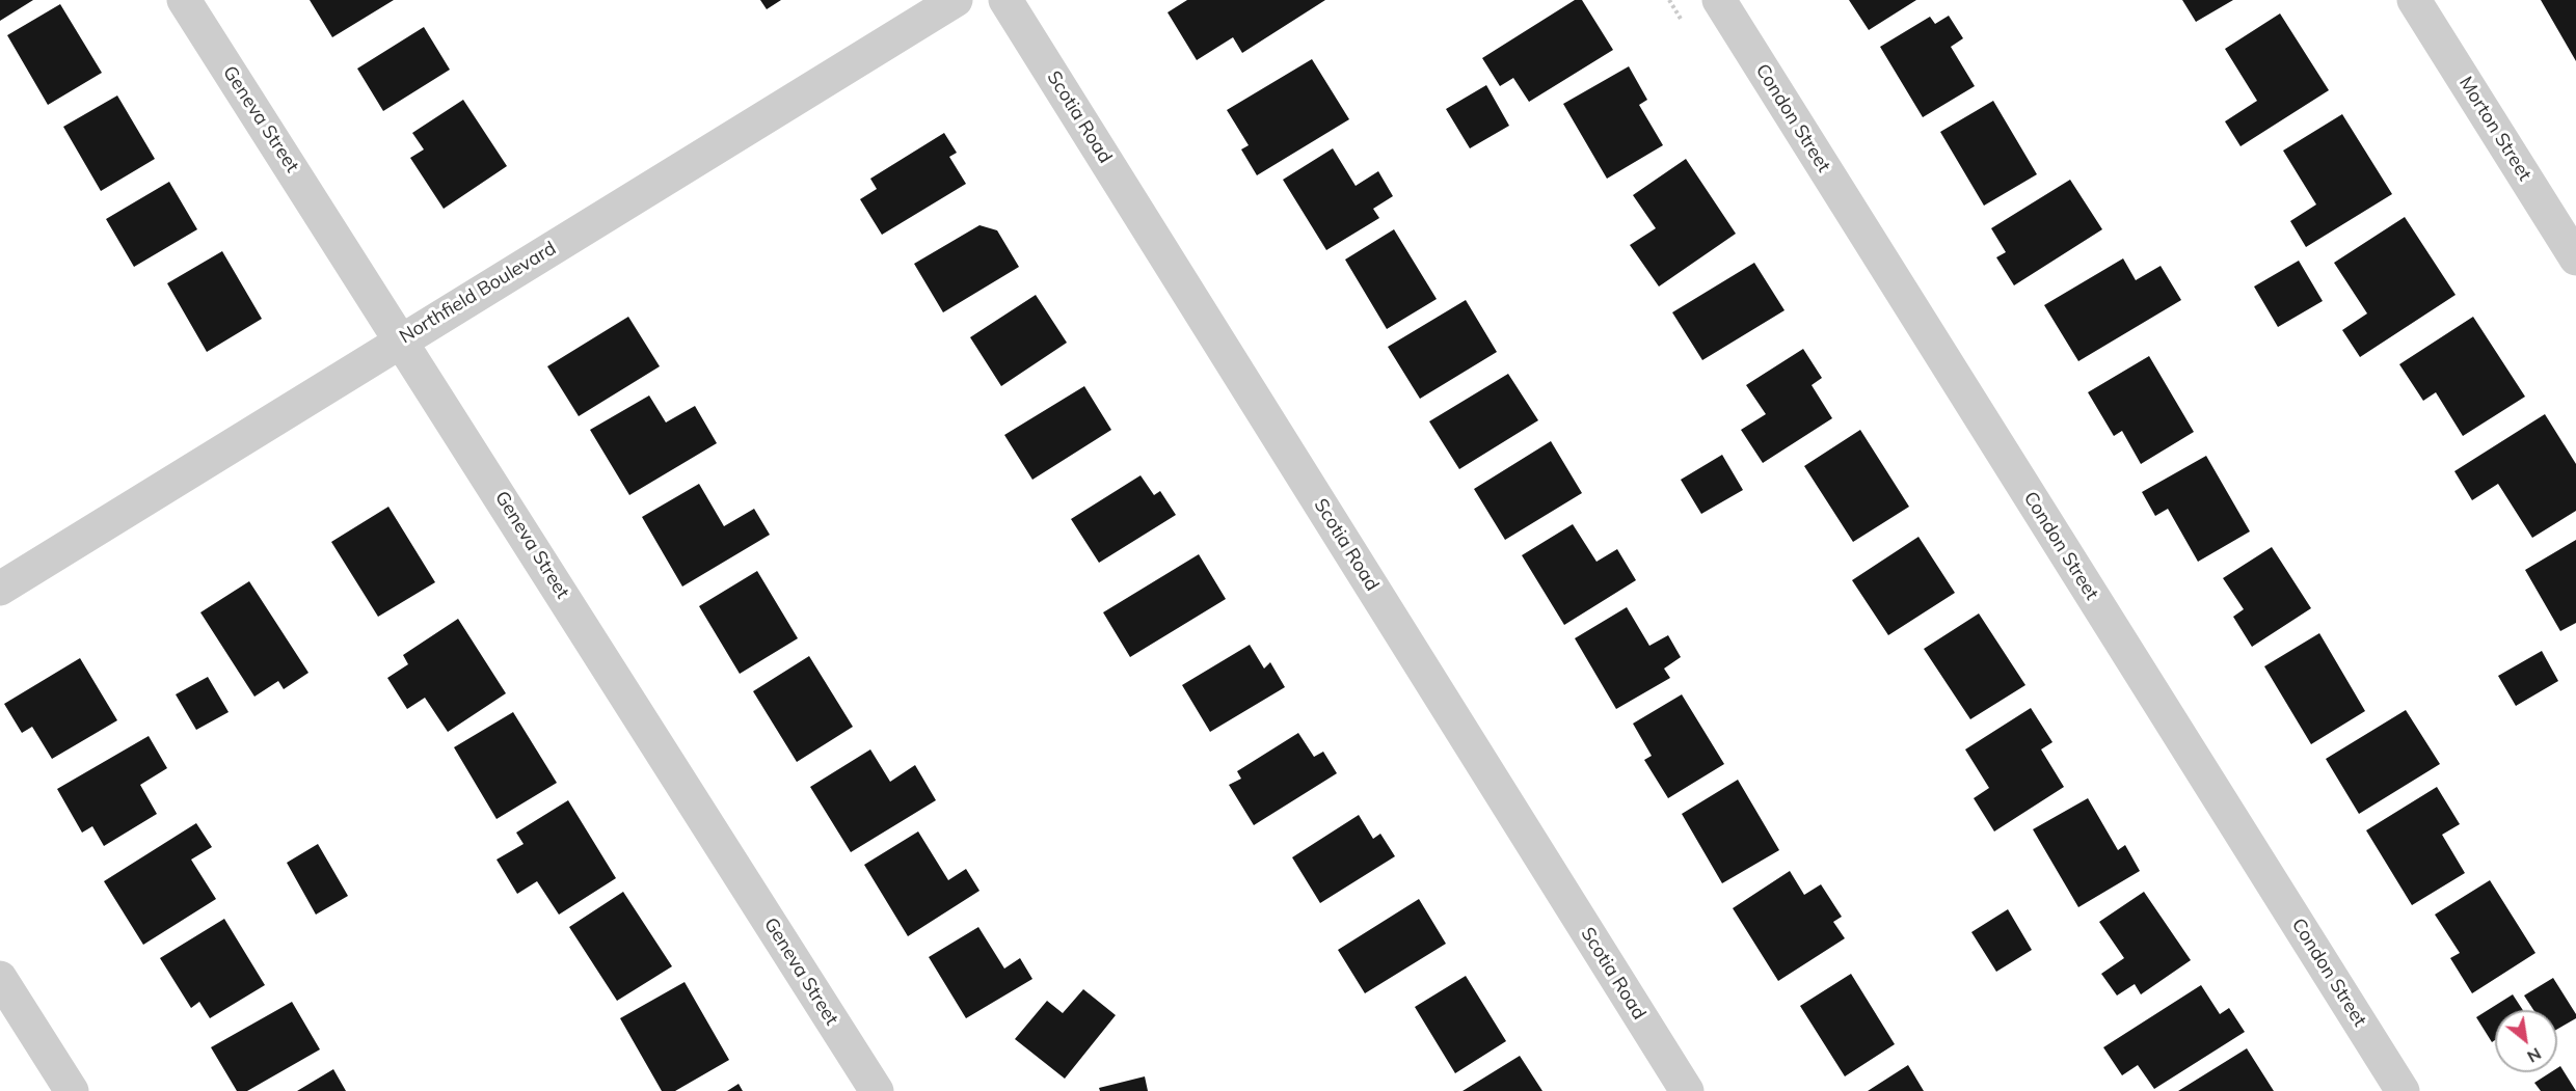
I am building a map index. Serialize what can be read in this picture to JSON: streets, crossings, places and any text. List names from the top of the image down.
{
  "streets": {
    "street": [
      "Scotia Road",
      "Condon Street",
      "Geneva Street",
      "Morton Street",
      "Northfield Boulevard"
    ]
  },
  "crossings": [
    ["Geneva Street", "Northfield Boulevard"]
  ],
  "north": "bottom right"
}
